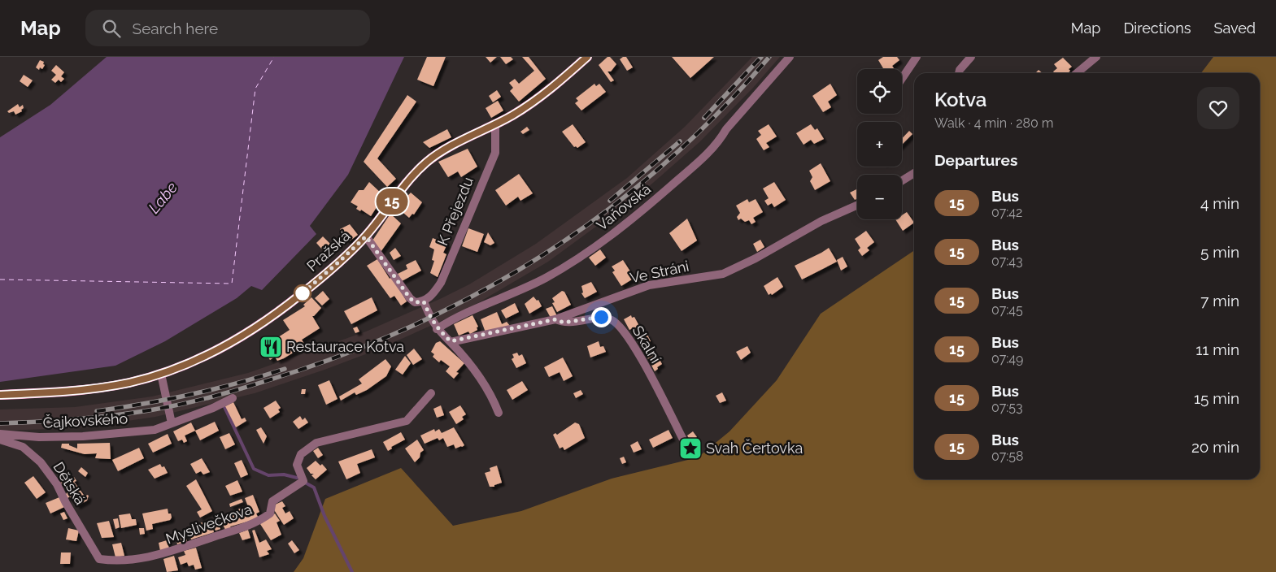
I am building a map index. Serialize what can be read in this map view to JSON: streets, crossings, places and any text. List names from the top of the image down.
{
  "streets": {
    "main road": ["Pražská"],
    "street": [
      "Vaňovská",
      "K Přejezdu",
      "Ve Stráni",
      "Skalní",
      "Čajkovského",
      "Dětská",
      "Myslivečkova"
    ]
  },
  "crossings": [
    ["K Přejezdu", "Pražská"],
    ["Ve Stráni", "Skalní"],
    ["Dětská", "Myslivečkova"]
  ],
  "water": ["Labe"],
  "places": {
    "restaurant": ["Restaurace Kotva"],
    "place": ["Svah Čertovka"]
  },
  "lines": ["bus line 15"],
  "page": {
    "header": "Map",
    "search": "Search here",
    "nav": ["Map", "Directions", "Saved"],
    "on_map": "15",
    "map_buttons": ["+", "−"],
    "heading": [
      ["Kotva", "Walk · 4 min · 280 m"],
      "Departures"
    ],
    "list": [
      {
        "mark": "15",
        "name": "Bus",
        "note": "07:42",
        "value": "4 min"
      },
      {
        "mark": "15",
        "name": "Bus",
        "note": "07:43",
        "value": "5 min"
      },
      {
        "mark": "15",
        "name": "Bus",
        "note": "07:45",
        "value": "7 min"
      },
      {
        "mark": "15",
        "name": "Bus",
        "note": "07:49",
        "value": "11 min"
      },
      {
        "mark": "15",
        "name": "Bus",
        "note": "07:53",
        "value": "15 min"
      },
      {
        "mark": "15",
        "name": "Bus",
        "note": "07:58",
        "value": "20 min"
      }
    ]
  }
}
